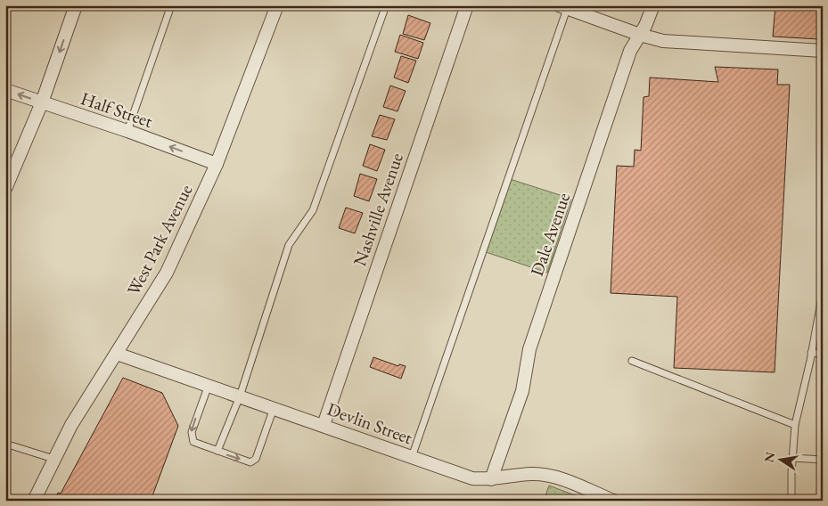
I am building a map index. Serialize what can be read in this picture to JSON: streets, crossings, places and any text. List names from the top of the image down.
{
  "streets": {
    "street": [
      "Half Street",
      "Nashville Avenue",
      "Dale Avenue",
      "West Park Avenue",
      "Devlin Street"
    ]
  },
  "crossings": [
    ["Half Street", "West Park Avenue"],
    ["Nashville Avenue", "Devlin Street"],
    ["Dale Avenue", "Devlin Street"],
    ["West Park Avenue", "Devlin Street"]
  ],
  "one_way": ["Half Street"],
  "north": "left"
}
